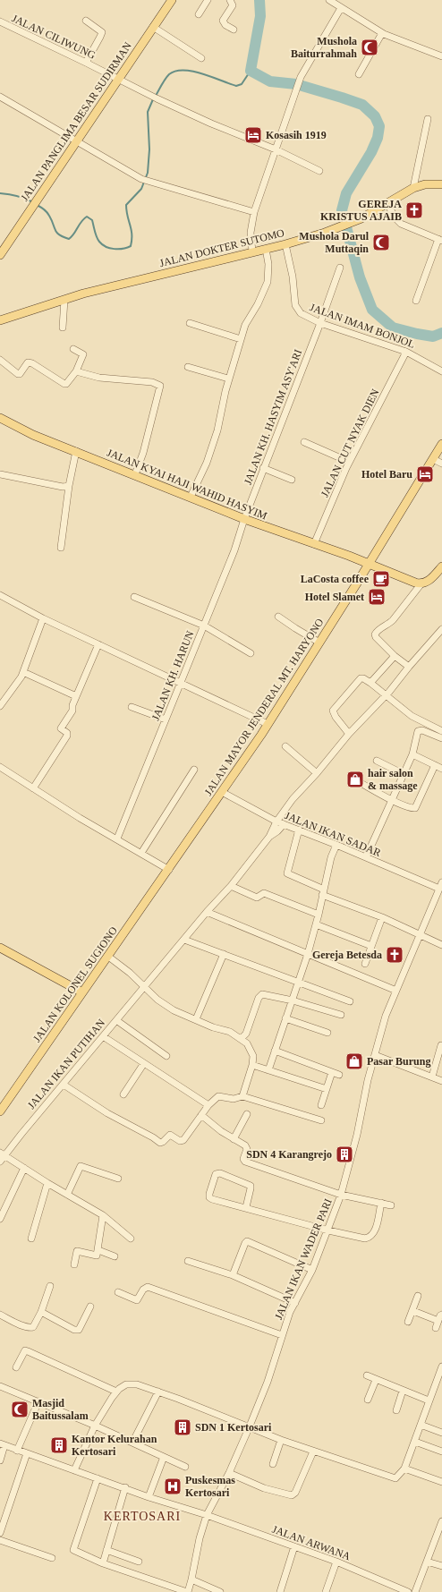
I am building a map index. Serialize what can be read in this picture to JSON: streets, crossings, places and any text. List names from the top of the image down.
{
  "streets": {
    "main road": [
      "JALAN PANGLIMA BESAR SUDIRMAN",
      "JALAN DOKTER SUTOMO",
      "JALAN KYAI HAJI WAHID HASYIM",
      "JALAN MAYOR JENDERAL MT. HARYONO",
      "JALAN KOLONEL SUGIONO"
    ],
    "street": [
      "JALAN CILIWUNG",
      "JALAN IMAM BONJOL",
      "JALAN KH. HASYIM ASY'ARI",
      "JALAN CUT NYAK DIEN",
      "JALAN KH. HARUN",
      "JALAN IKAN SADAR",
      "JALAN IKAN PUTIHAN",
      "JALAN IKAN WADER PARI",
      "JALAN ARWANA"
    ]
  },
  "crossings": [
    ["JALAN CILIWUNG", "JALAN PANGLIMA BESAR SUDIRMAN"],
    ["JALAN DOKTER SUTOMO", "JALAN IMAM BONJOL"],
    ["JALAN IMAM BONJOL", "JALAN KH. HASYIM ASY'ARI"],
    ["JALAN IMAM BONJOL", "JALAN CUT NYAK DIEN"],
    ["JALAN KH. HASYIM ASY'ARI", "JALAN KYAI HAJI WAHID HASYIM"],
    ["JALAN KH. HASYIM ASY'ARI", "JALAN KH. HARUN"],
    ["JALAN CUT NYAK DIEN", "JALAN KYAI HAJI WAHID HASYIM"],
    ["JALAN KYAI HAJI WAHID HASYIM", "JALAN KH. HARUN"],
    ["JALAN KYAI HAJI WAHID HASYIM", "JALAN MAYOR JENDERAL MT. HARYONO"],
    ["JALAN MAYOR JENDERAL MT. HARYONO", "JALAN IKAN SADAR"],
    ["JALAN MAYOR JENDERAL MT. HARYONO", "JALAN KOLONEL SUGIONO"],
    ["JALAN IKAN SADAR", "JALAN IKAN WADER PARI"],
    ["JALAN IKAN WADER PARI", "JALAN ARWANA"]
  ],
  "districts": ["KERTOSARI"],
  "places": {
    "mosque": ["Mushola Baiturrahmah", "Mushola Darul Muttaqin", "Masjid Baitussalam"],
    "hotel": ["Kosasih 1919", "Hotel Baru", "Hotel Slamet"],
    "church": ["GEREJA KRISTUS AJAIB", "Gereja Betesda"],
    "cafe": ["LaCosta coffee"],
    "shop": ["hair salon & massage", "Pasar Burung"],
    "building": ["SDN 4 Karangrejo", "SDN 1 Kertosari", "Kantor Kelurahan Kertosari"],
    "hospital": ["Puskesmas Kertosari"]
  }
}
